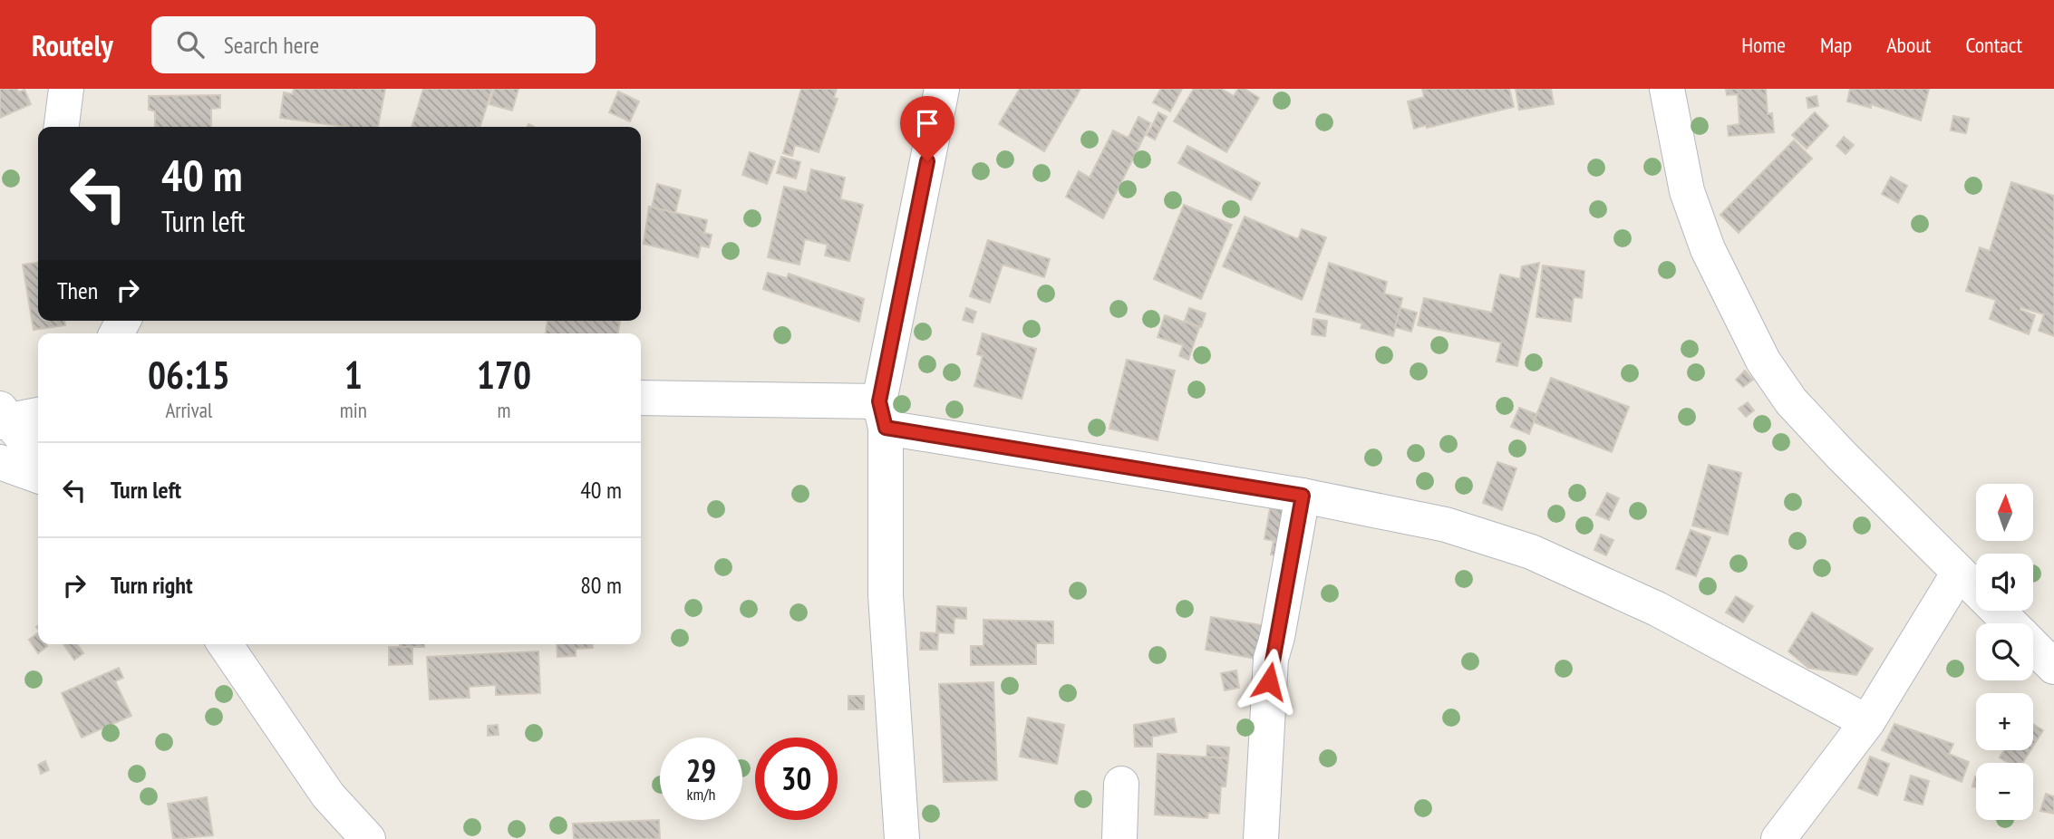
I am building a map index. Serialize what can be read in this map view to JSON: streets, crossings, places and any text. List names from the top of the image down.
{
  "north": "top",
  "page": {
    "header": "Routely",
    "search": "Search here",
    "nav": [
      "Home",
      "Map",
      "About",
      "Contact"
    ],
    "turn": ["40 m", "Turn left"],
    "then": "Then",
    "eta": [
      "06:15",
      "Arrival",
      "1",
      "min",
      "170",
      "m"
    ],
    "list": [
      {
        "name": "Turn left",
        "value": "40 m"
      },
      {
        "name": "Turn right",
        "value": "80 m"
      }
    ],
    "map_buttons": ["+", "−"],
    "speed": "29 km/h",
    "limit": "30"
  }
}
